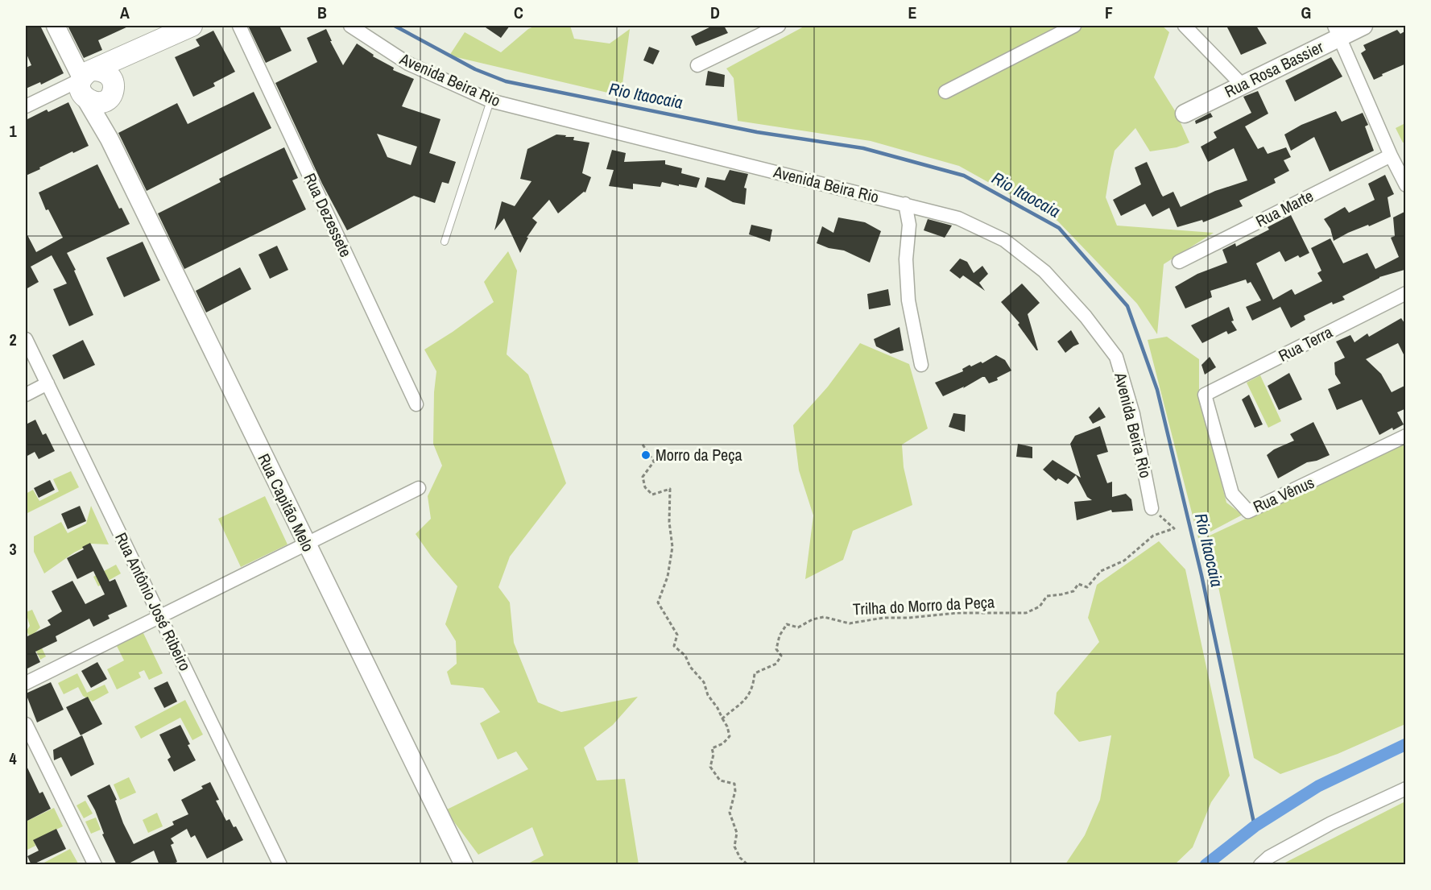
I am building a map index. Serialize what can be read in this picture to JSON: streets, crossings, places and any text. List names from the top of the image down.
{
  "streets": {
    "main road": ["Rua Rosa Bassier", "Rua Capitão Melo"],
    "street": [
      "Avenida Beira Rio",
      "Rua Marte",
      "Rua Dezessete",
      "Rua Terra",
      "Rua Vênus",
      "Rua Antônio José Ribeiro"
    ],
    "path": ["Trilha do Morro da Peça"]
  },
  "crossings": [
    ["Avenida Beira Rio", "Trilha do Morro da Peça"],
    ["Rua Terra", "Rua Vênus"]
  ],
  "water": ["Rio Itaocaia"],
  "places": ["Morro da Peça"],
  "grid": {
    "columns": [
      "A",
      "B",
      "C",
      "D",
      "E",
      "F",
      "G"
    ],
    "rows": [
      "1",
      "2",
      "3",
      "4"
    ]
  }
}
